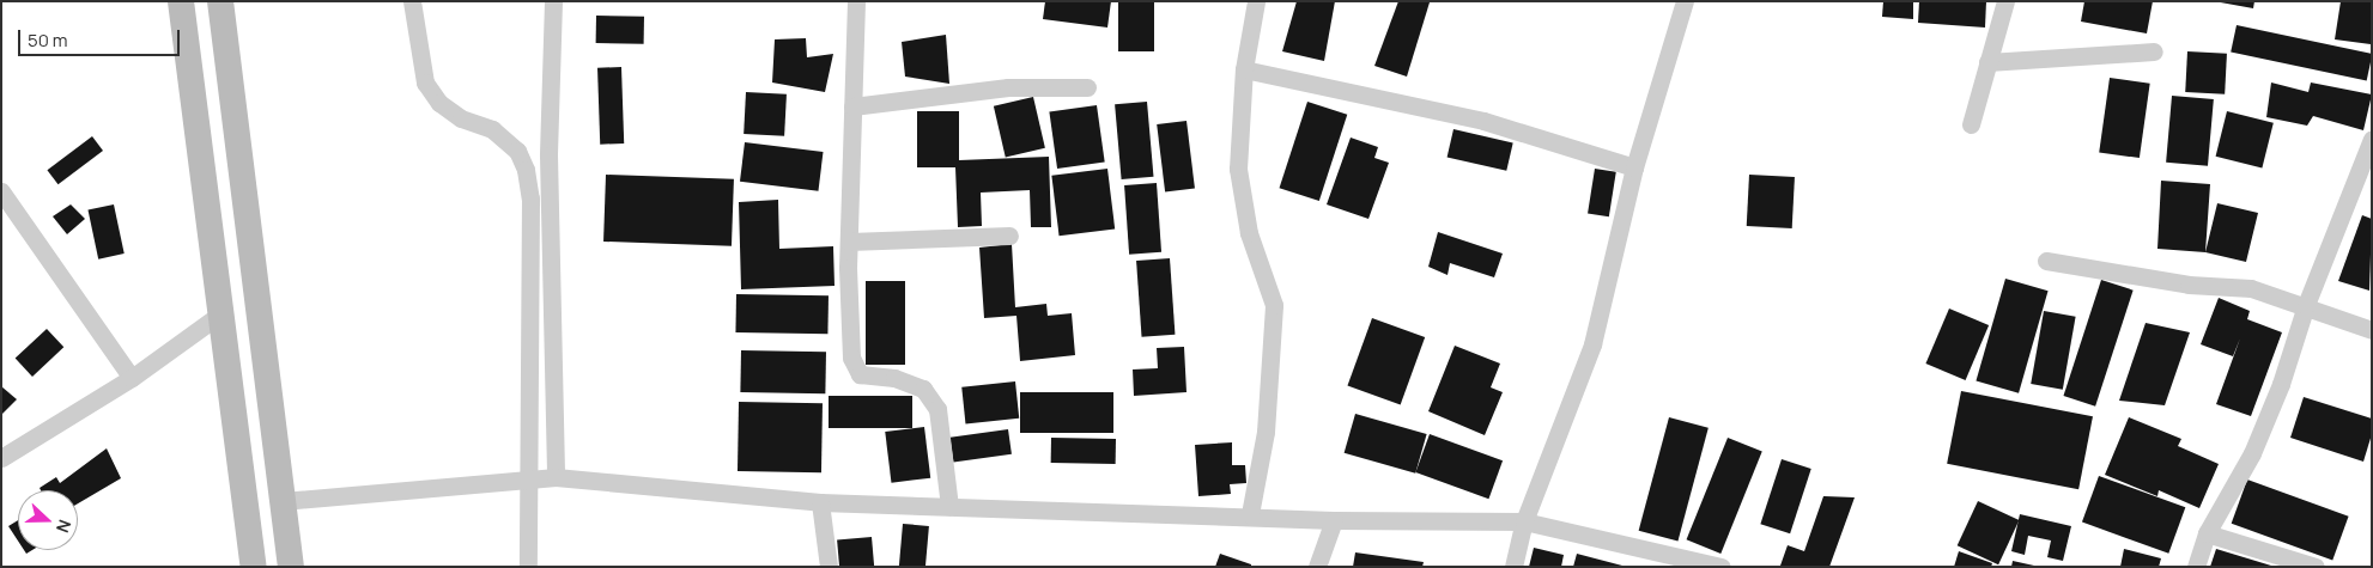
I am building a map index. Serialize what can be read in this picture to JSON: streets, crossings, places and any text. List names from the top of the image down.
{
  "scale_bar": "50 m",
  "north": "right"
}
